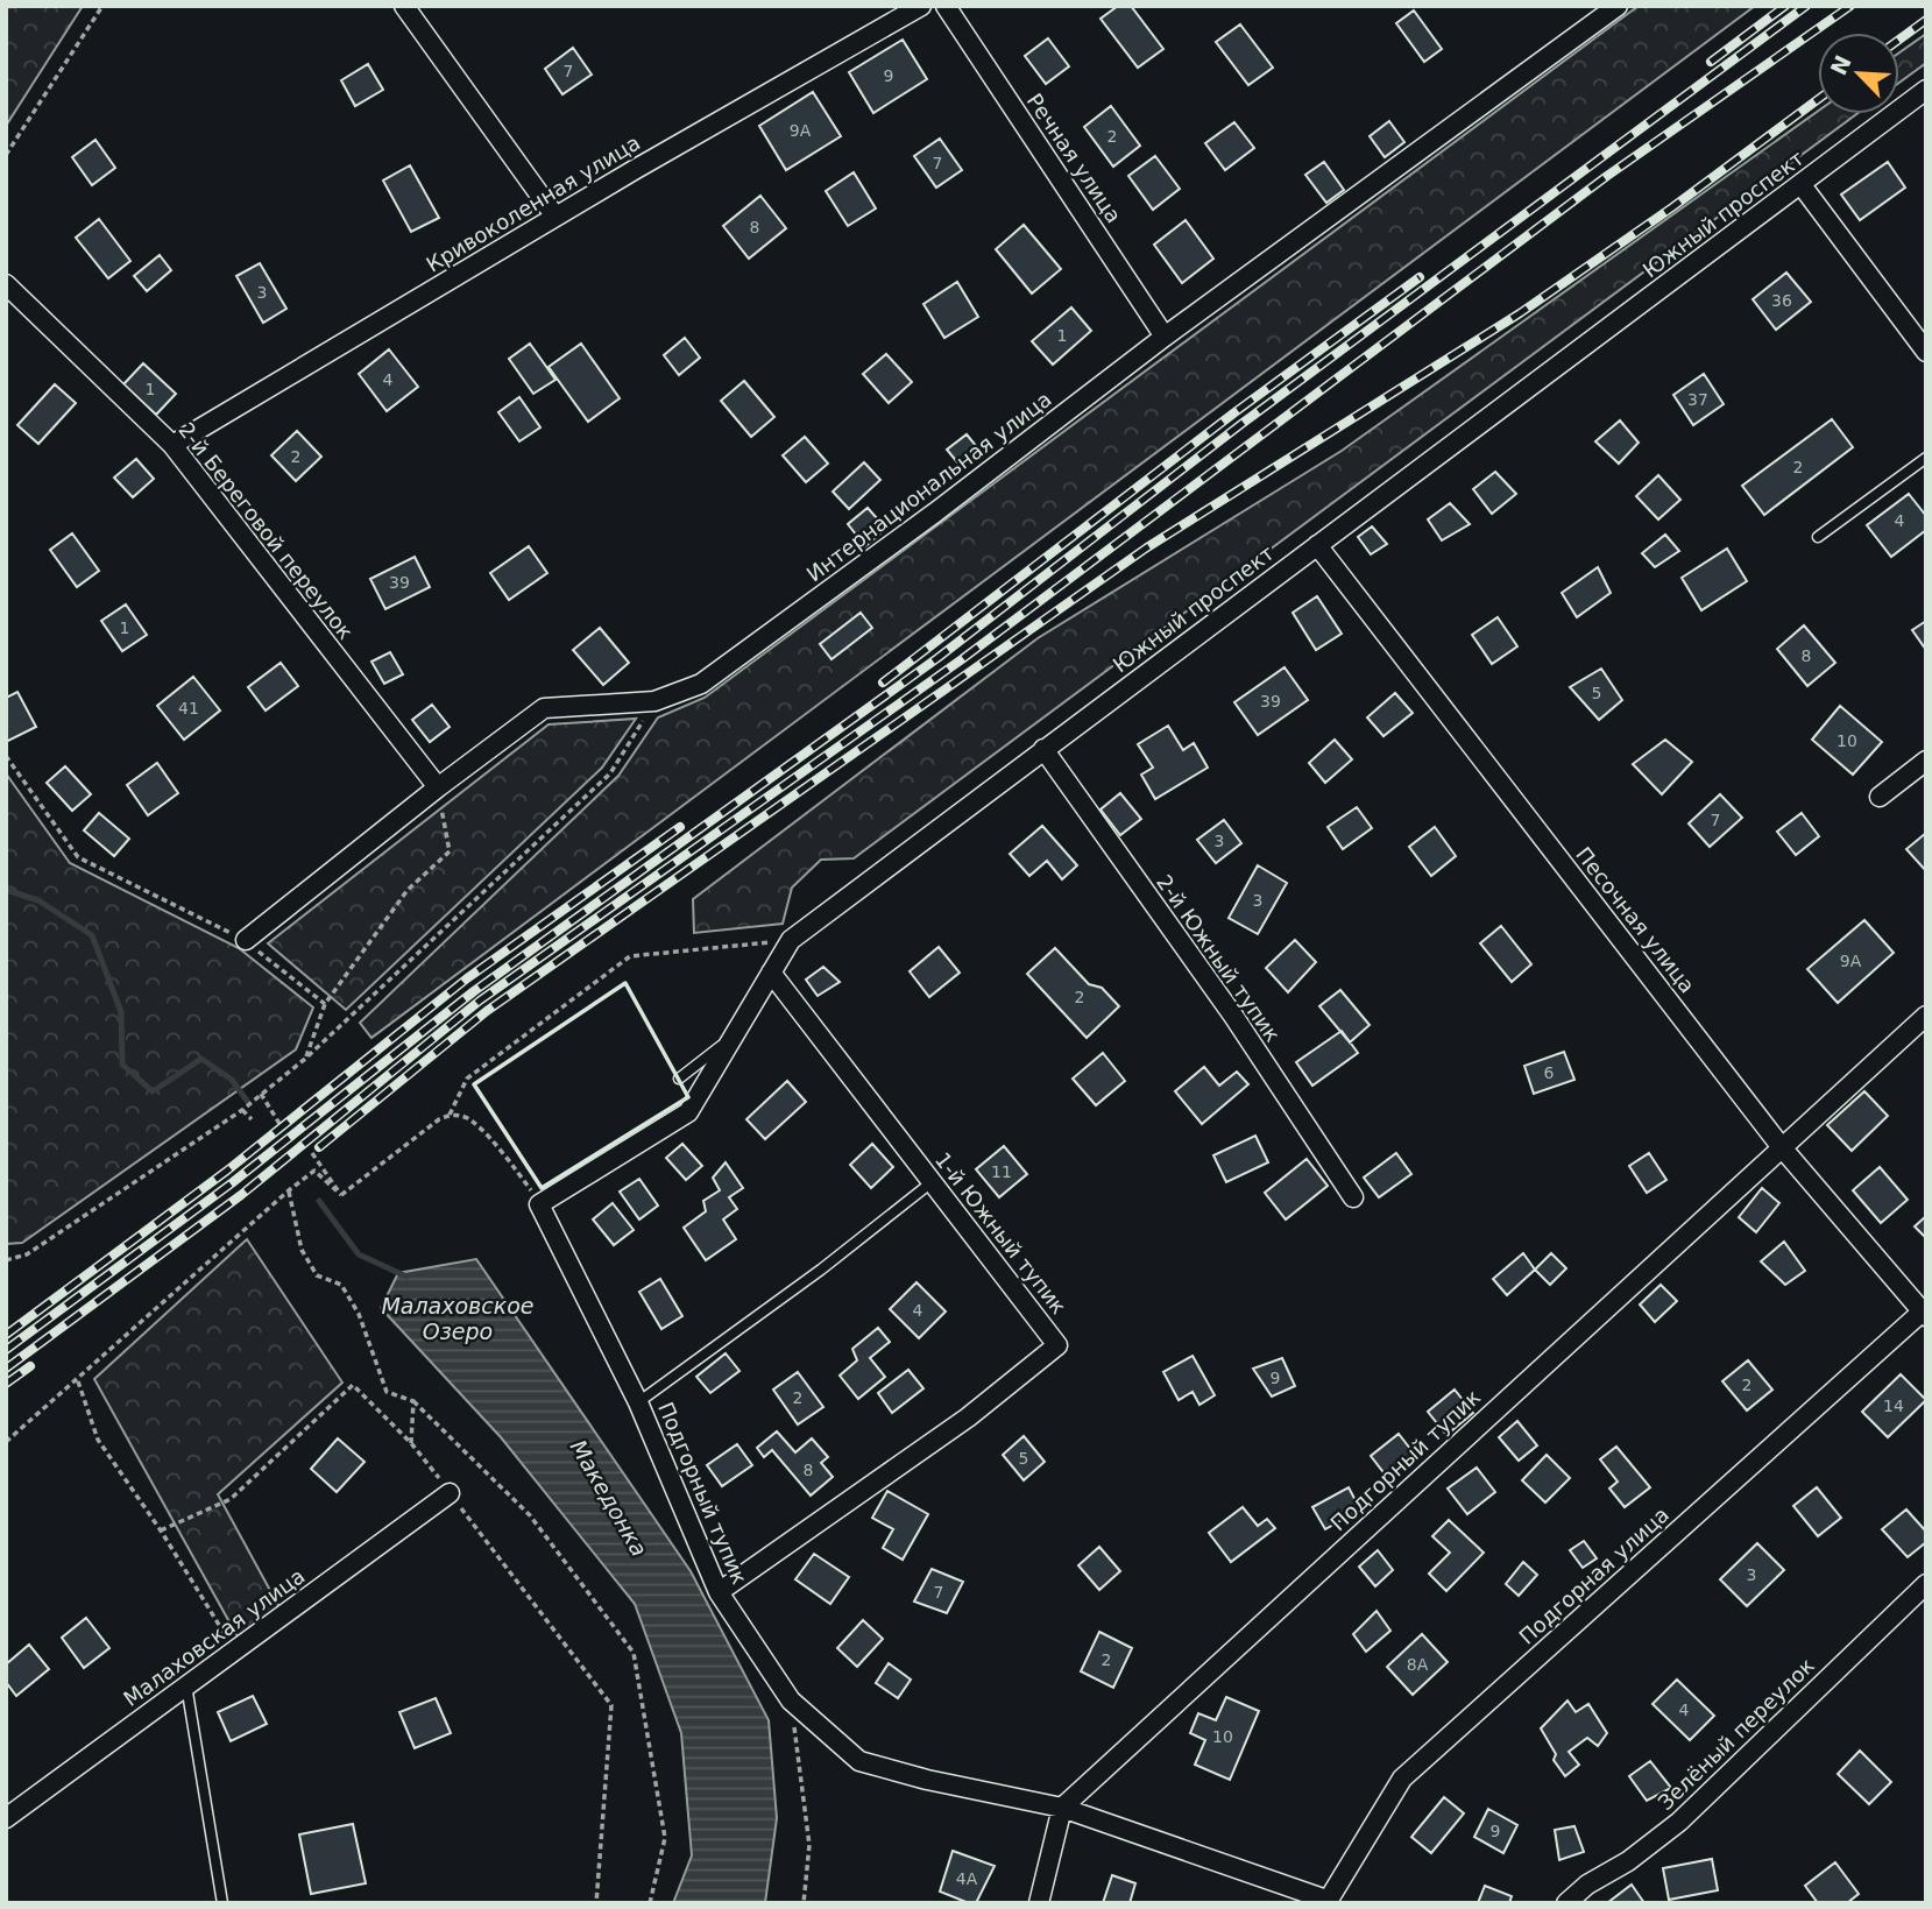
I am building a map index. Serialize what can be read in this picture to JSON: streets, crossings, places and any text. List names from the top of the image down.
{
  "streets": {
    "street": [
      "Речная улица",
      "Кривоколенная улица",
      "Южный проспект",
      "Интернациональная улица",
      "2-й Береговой переулок",
      "Песочная улица",
      "2-й Южный тупик",
      "1-й Южный тупик",
      "Подгорный тупик",
      "Подгорная улица",
      "Малаховская улица",
      "Зелёный переулок"
    ]
  },
  "crossings": [
    ["Речная улица", "Интернациональная улица"],
    ["Кривоколенная улица", "2-й Береговой переулок"],
    ["Южный проспект", "Песочная улица"],
    ["Южный проспект", "2-й Южный тупик"],
    ["Южный проспект", "1-й Южный тупик"],
    ["Южный проспект", "Подгорный тупик"],
    ["Интернациональная улица", "2-й Береговой переулок"],
    ["Песочная улица", "Подгорный тупик"],
    ["Песочная улица", "Подгорная улица"],
    ["1-й Южный тупик", "Подгорный тупик"],
    ["Подгорный тупик", "Подгорная улица"]
  ],
  "water": ["Малаховское Озеро", "Македонка"],
  "house_numbers": [
    "7",
    "9",
    "9А",
    "2",
    "7",
    "8",
    "3",
    "36",
    "1",
    "4",
    "1",
    "37",
    "2",
    "2",
    "4",
    "39",
    "1",
    "8",
    "5",
    "39",
    "41",
    "10",
    "7",
    "3",
    "3",
    "9А",
    "2",
    "6",
    "11",
    "4",
    "9",
    "2",
    "2",
    "14",
    "5",
    "8",
    "3",
    "7",
    "2",
    "8А",
    "4",
    "10",
    "9",
    "4А"
  ],
  "north": "top left"
}
